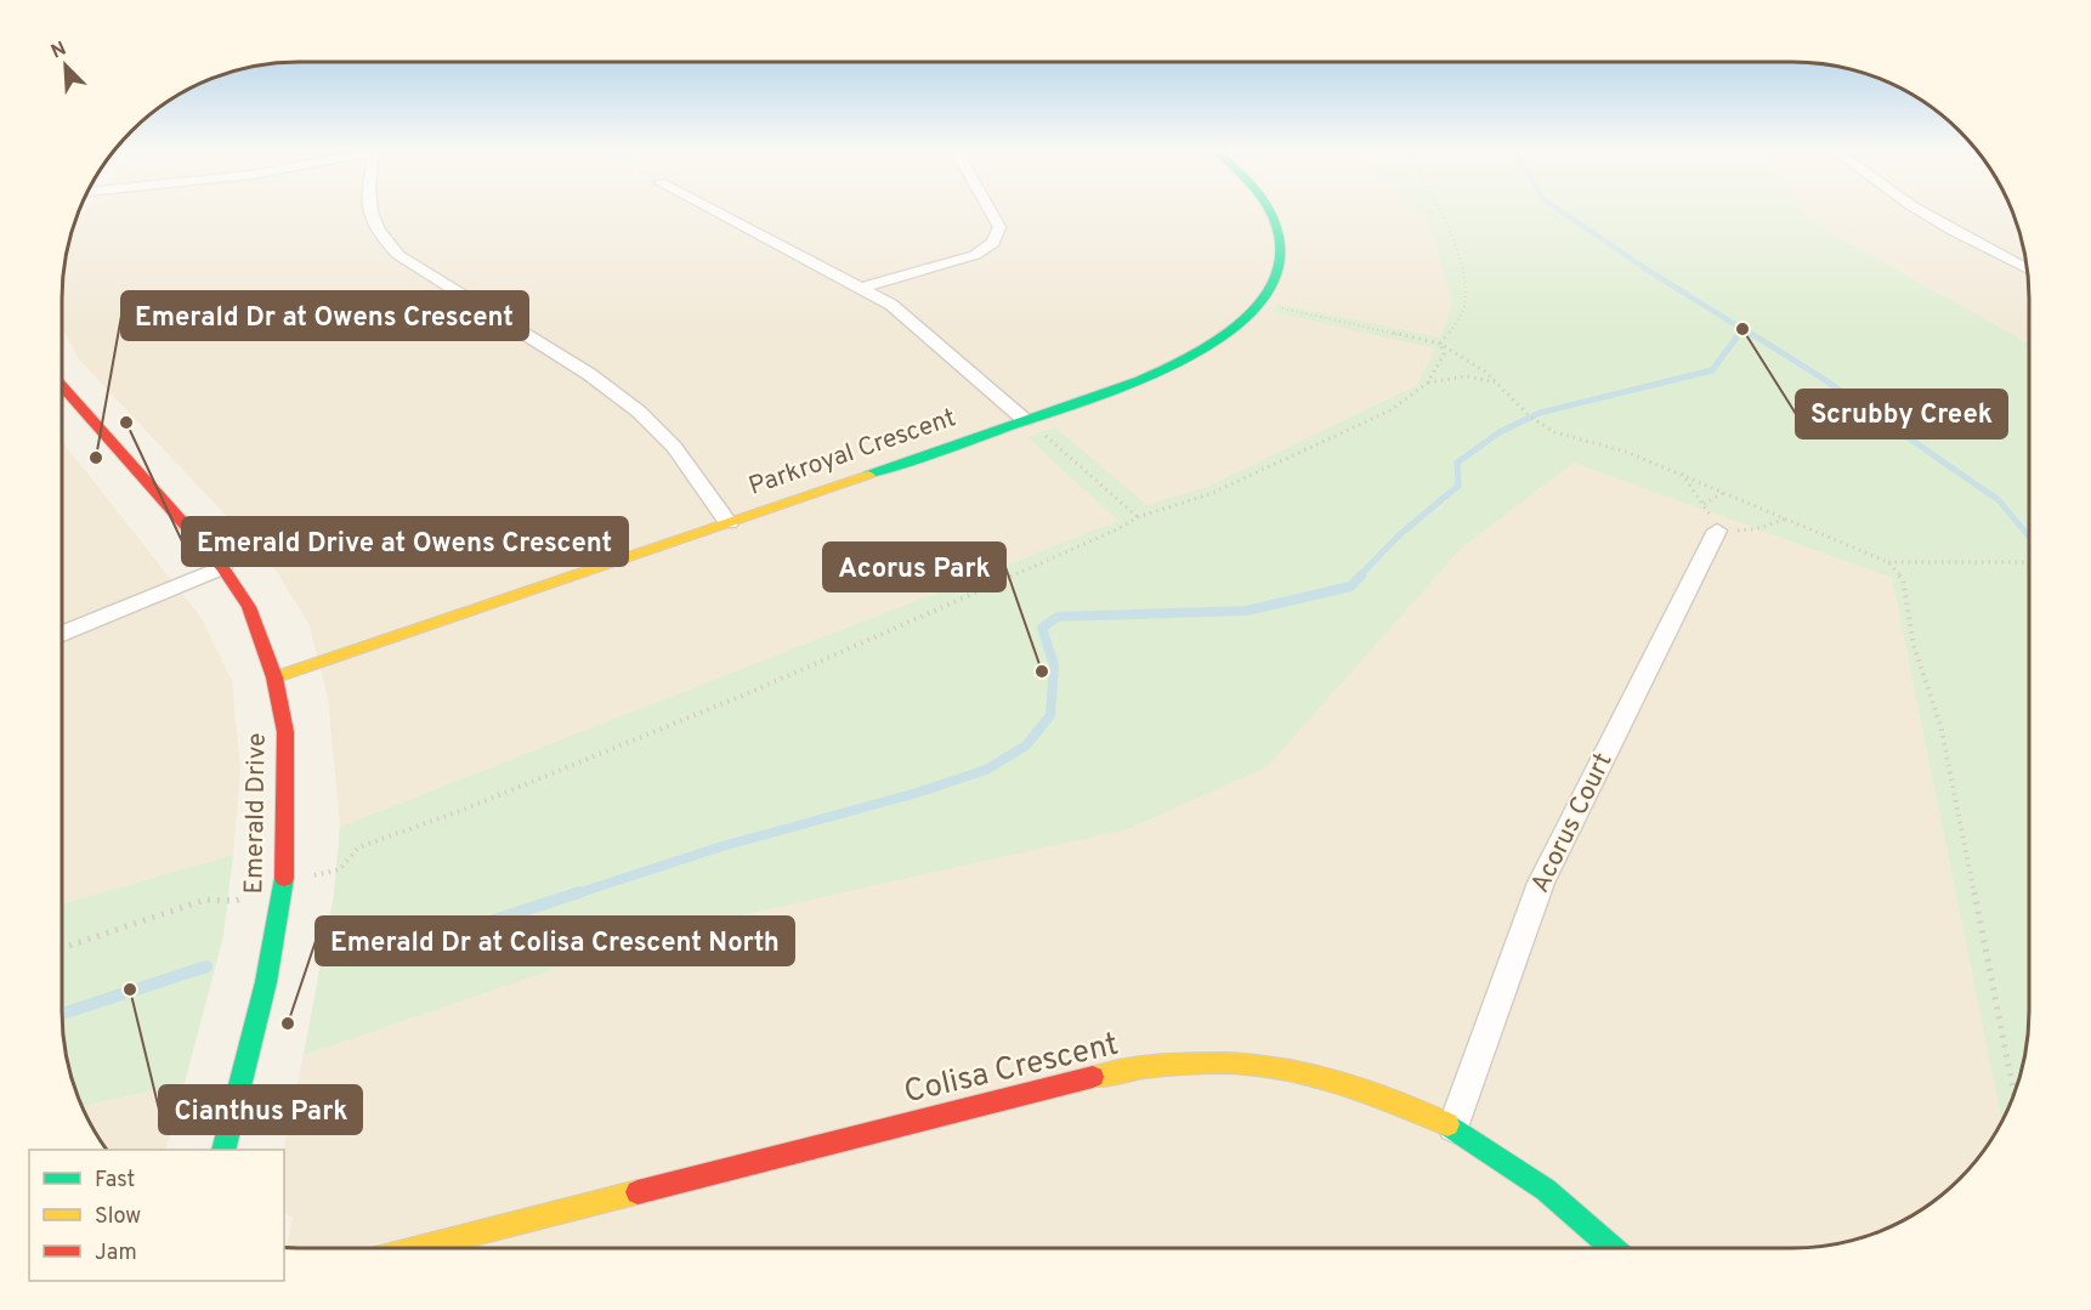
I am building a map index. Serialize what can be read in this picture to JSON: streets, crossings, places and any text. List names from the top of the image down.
{
  "streets": {
    "street": [
      "Parkroyal Crescent",
      "Emerald Drive",
      "Acorus Court",
      "Colisa Crescent"
    ]
  },
  "crossings": [
    ["Parkroyal Crescent", "Emerald Drive"],
    ["Acorus Court", "Colisa Crescent"]
  ],
  "places": [
    "Scrubby Creek",
    "Emerald Drive at Owens Crescent",
    "Emerald Dr at Owens Crescent",
    "Acorus Park",
    "Cianthus Park",
    "Emerald Dr at Colisa Crescent North"
  ],
  "legend": ["Fast", "Slow", "Jam"],
  "north": "top left"
}
